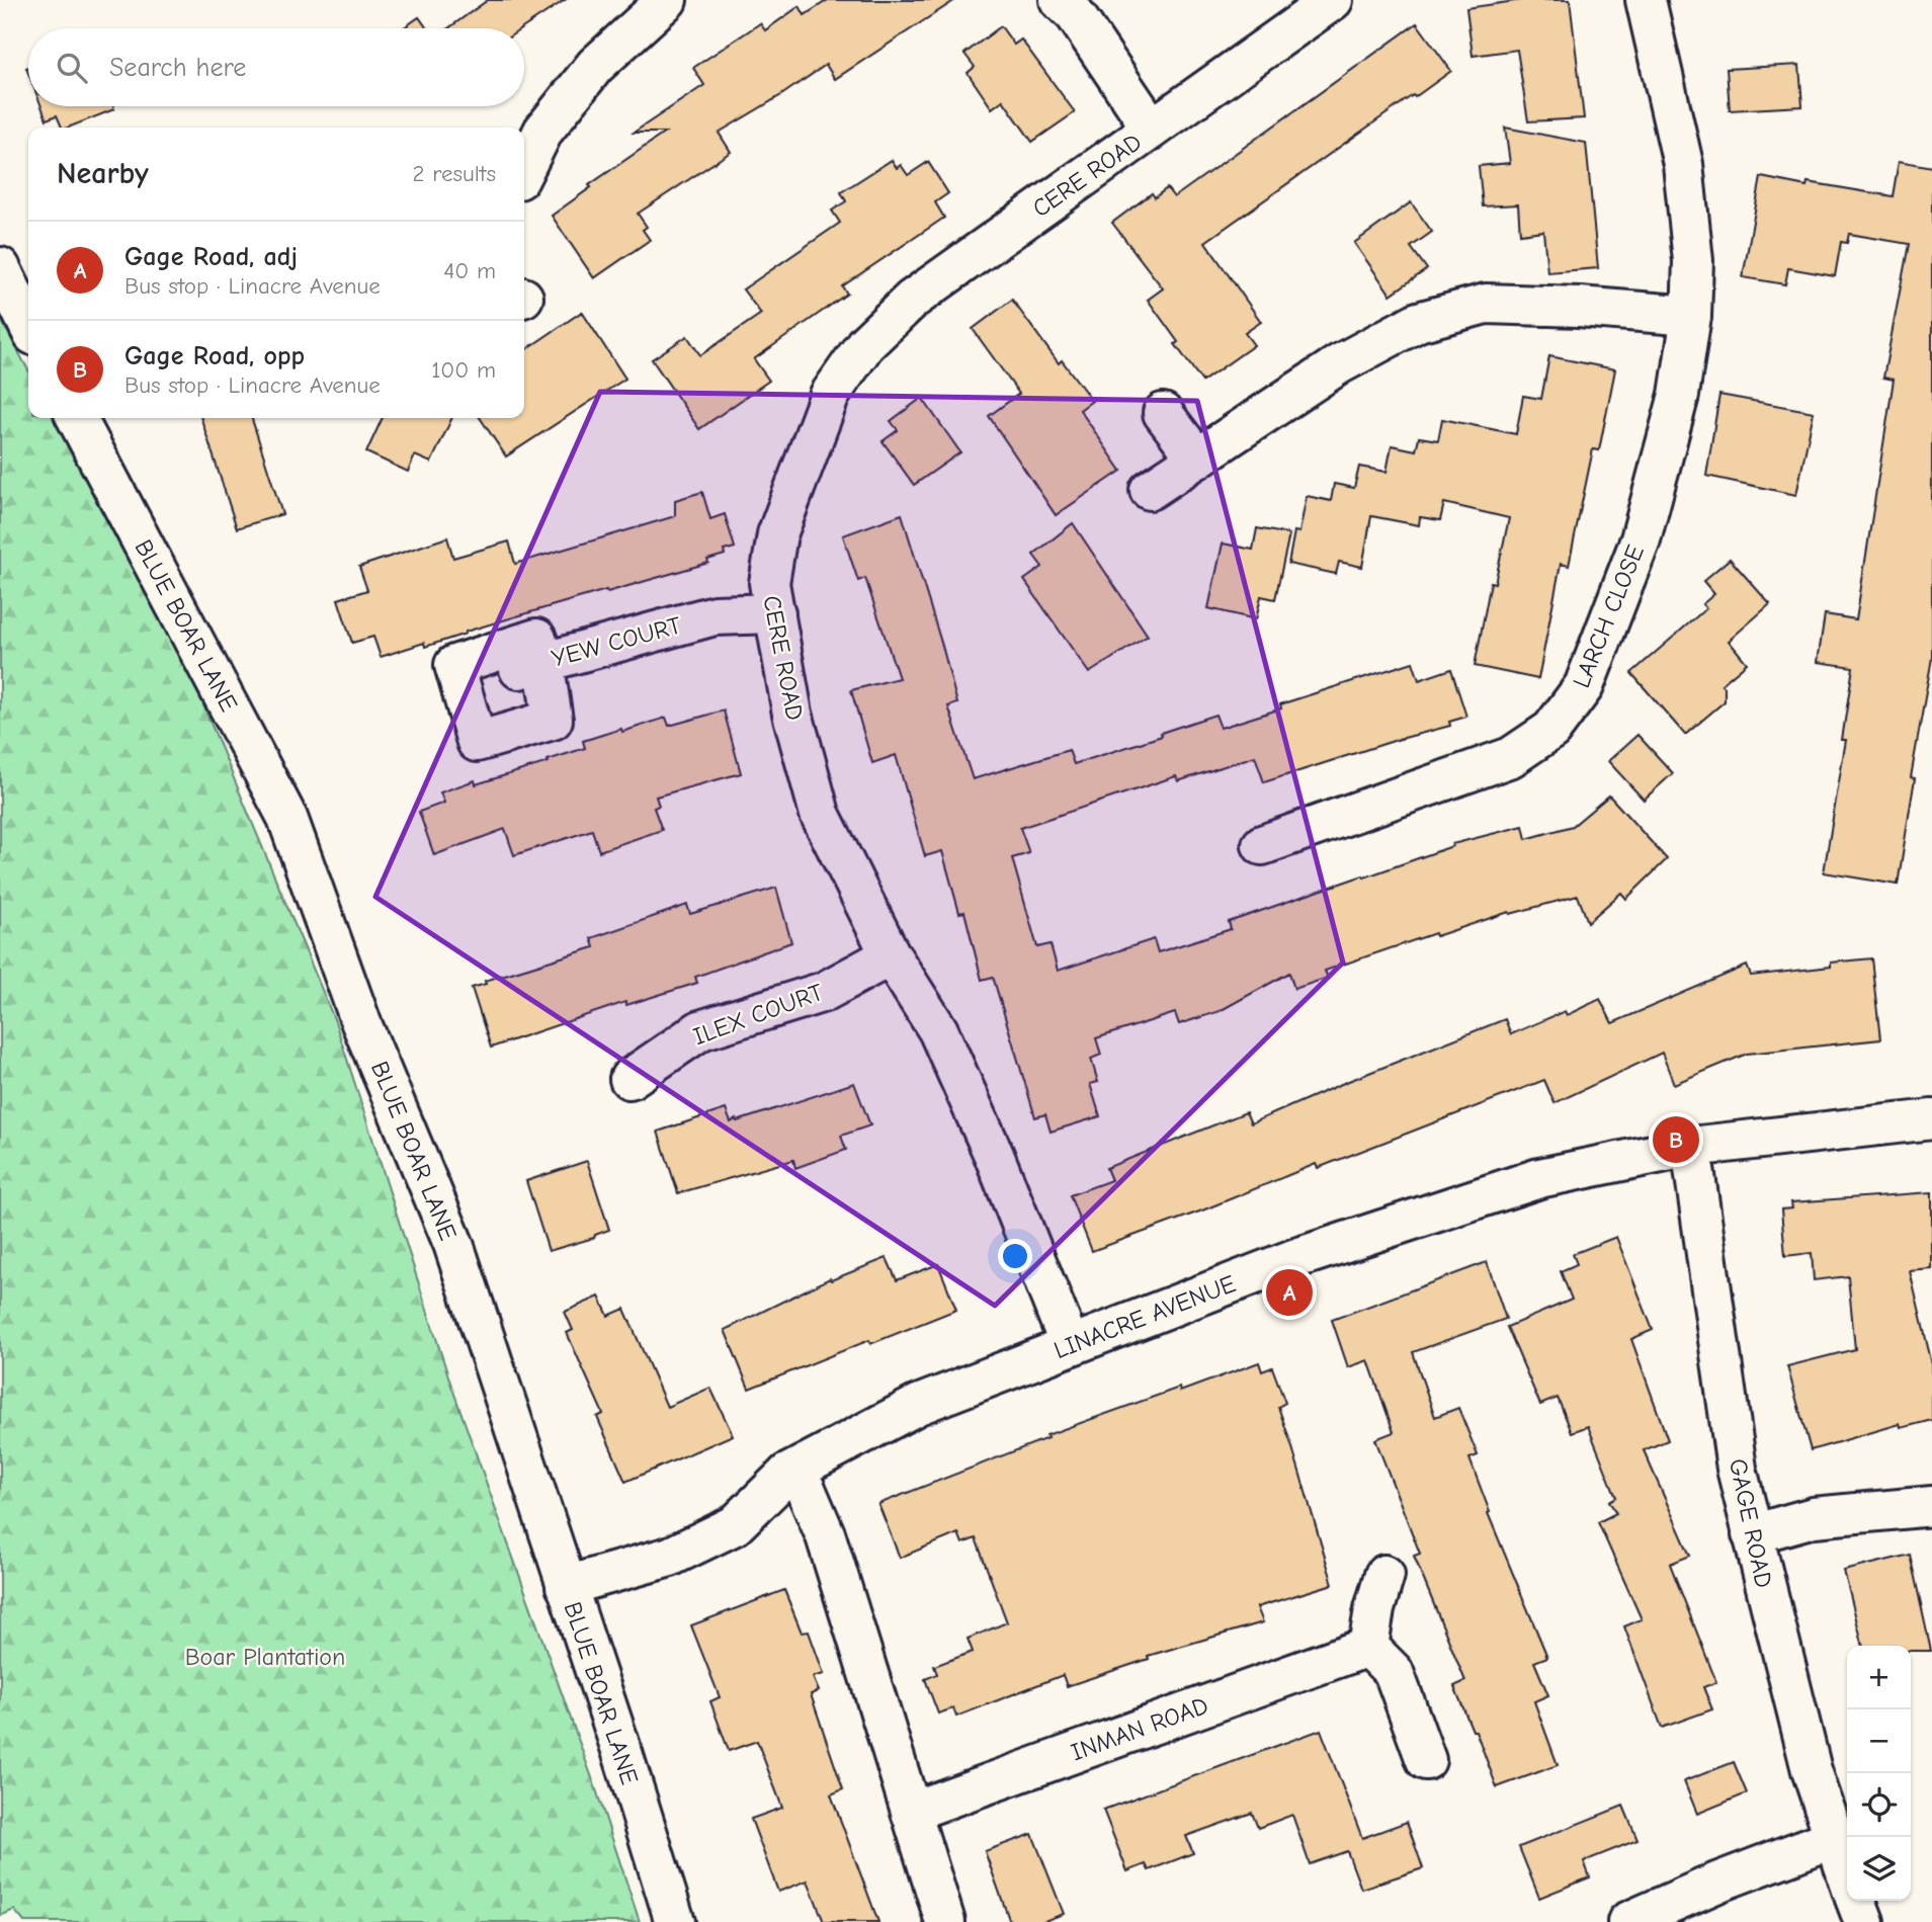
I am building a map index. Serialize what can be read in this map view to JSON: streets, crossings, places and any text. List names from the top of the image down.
{
  "streets": {
    "street": [
      "CERE ROAD",
      "LARCH CLOSE",
      "BLUE BOAR LANE",
      "YEW COURT",
      "ILEX COURT",
      "LINACRE AVENUE",
      "GAGE ROAD",
      "INMAN ROAD"
    ]
  },
  "crossings": [
    ["CERE ROAD", "YEW COURT"],
    ["CERE ROAD", "ILEX COURT"],
    ["CERE ROAD", "LINACRE AVENUE"],
    ["BLUE BOAR LANE", "LINACRE AVENUE"],
    ["LINACRE AVENUE", "GAGE ROAD"]
  ],
  "parks": ["Boar Plantation"],
  "page": {
    "search": "Search here",
    "heading": ["Nearby", "2 results"],
    "list": [
      {
        "mark": "A",
        "name": "Gage Road, adj",
        "note": "Bus stop · Linacre Avenue",
        "value": "40 m"
      },
      {
        "mark": "B",
        "name": "Gage Road, opp",
        "note": "Bus stop · Linacre Avenue",
        "value": "100 m"
      }
    ],
    "pins": ["B", "A"],
    "map_buttons": ["+", "−"]
  }
}
